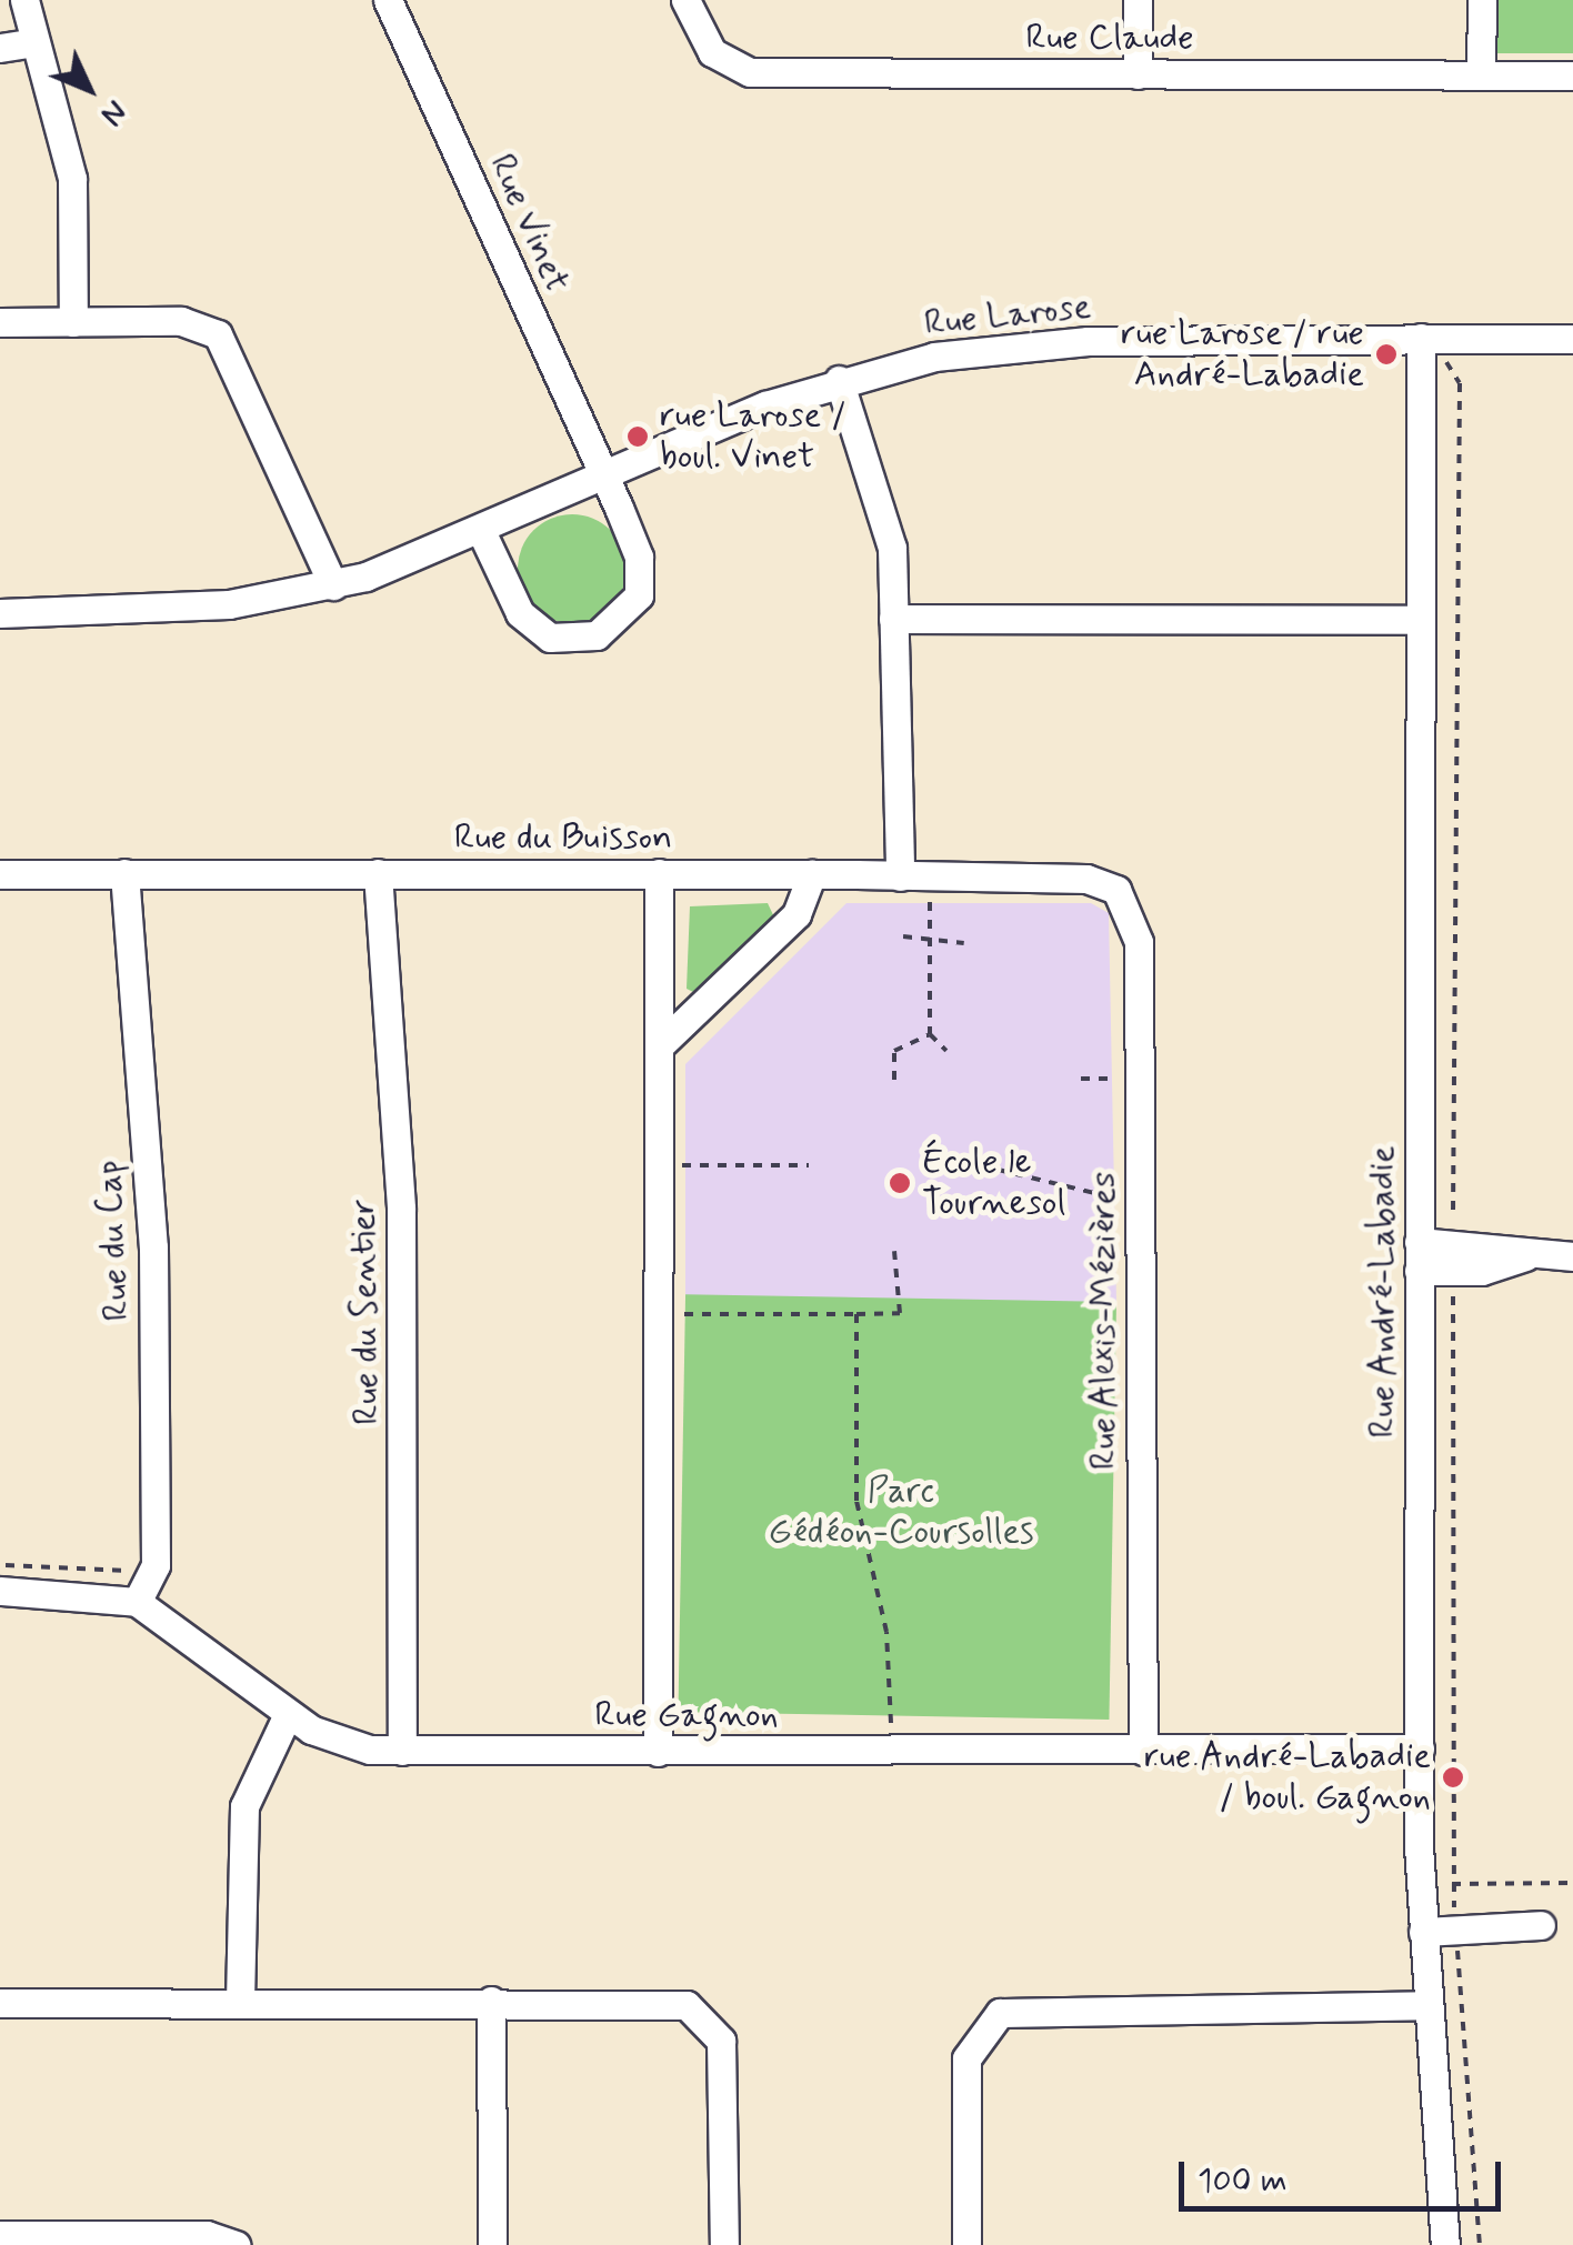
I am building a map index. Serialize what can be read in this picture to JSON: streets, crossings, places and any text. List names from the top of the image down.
{
  "streets": {
    "street": [
      "Rue Claude",
      "Rue Vinet",
      "Rue Larose",
      "Rue du Buisson",
      "Rue du Cap",
      "Rue André-Labadie",
      "Rue du Sentier",
      "Rue Alexis-Mézières",
      "Rue Gagnon"
    ]
  },
  "crossings": [
    ["Rue Vinet", "Rue Larose"],
    ["Rue Larose", "Rue André-Labadie"],
    ["Rue du Buisson", "Rue du Cap"],
    ["Rue du Buisson", "Rue du Sentier"],
    ["Rue du Buisson", "Rue Alexis-Mézières"],
    ["Rue du Cap", "Rue Gagnon"],
    ["Rue André-Labadie", "Rue Gagnon"],
    ["Rue du Sentier", "Rue Gagnon"],
    ["Rue Alexis-Mézières", "Rue Gagnon"]
  ],
  "parks": ["Parc Gédéon-Coursolles"],
  "places": [
    "rue Larose / rue André-Labadie",
    "rue Larose / boul. Vinet",
    "École le Tournesol",
    "rue André-Labadie / boul. Gagnon"
  ],
  "scale_bar": "100 m",
  "north": "bottom right"
}
